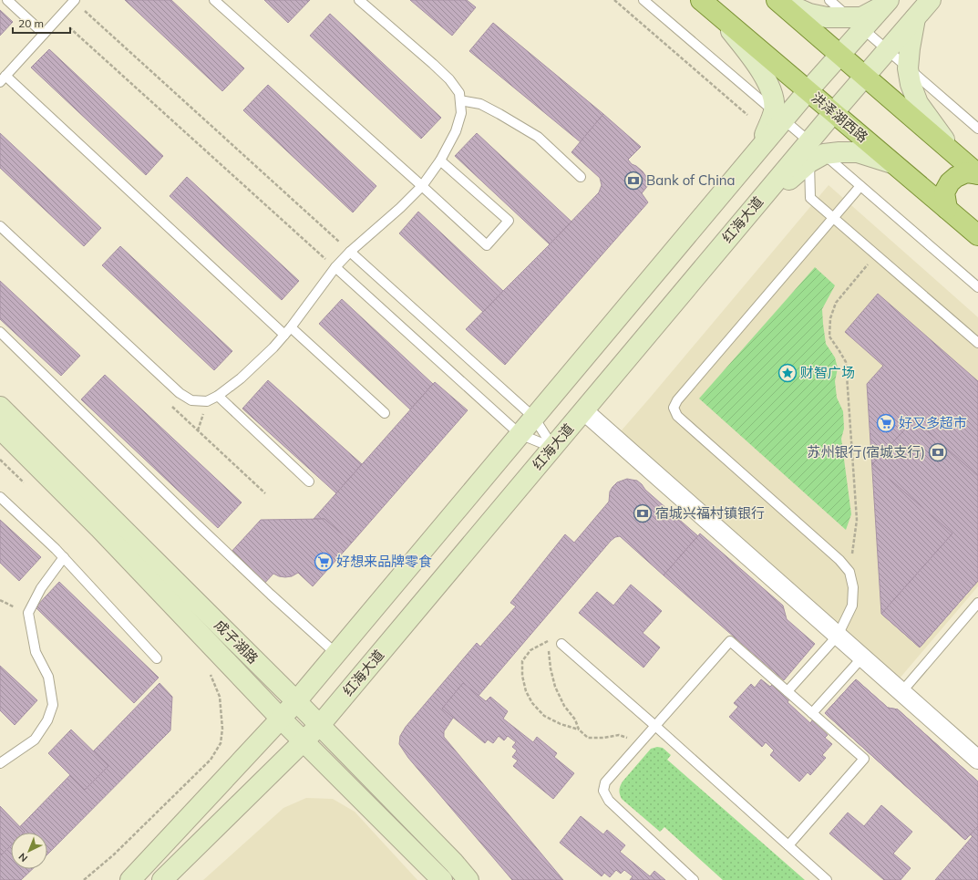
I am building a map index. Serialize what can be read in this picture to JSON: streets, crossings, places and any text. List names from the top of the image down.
{
  "streets": {
    "main road": ["洪泽湖西路", "红海大道", "成子湖路"]
  },
  "crossings": [
    ["洪泽湖西路", "红海大道"],
    ["红海大道", "成子湖路"]
  ],
  "places": {
    "bank": ["Bank of China", "苏州银行(宿城支行)", "宿城兴福村镇银行"],
    "place": ["财智广场"],
    "supermarket": ["好又多超市", "好想来品牌零食"]
  },
  "scale_bar": "20 m",
  "north": "bottom left"
}
